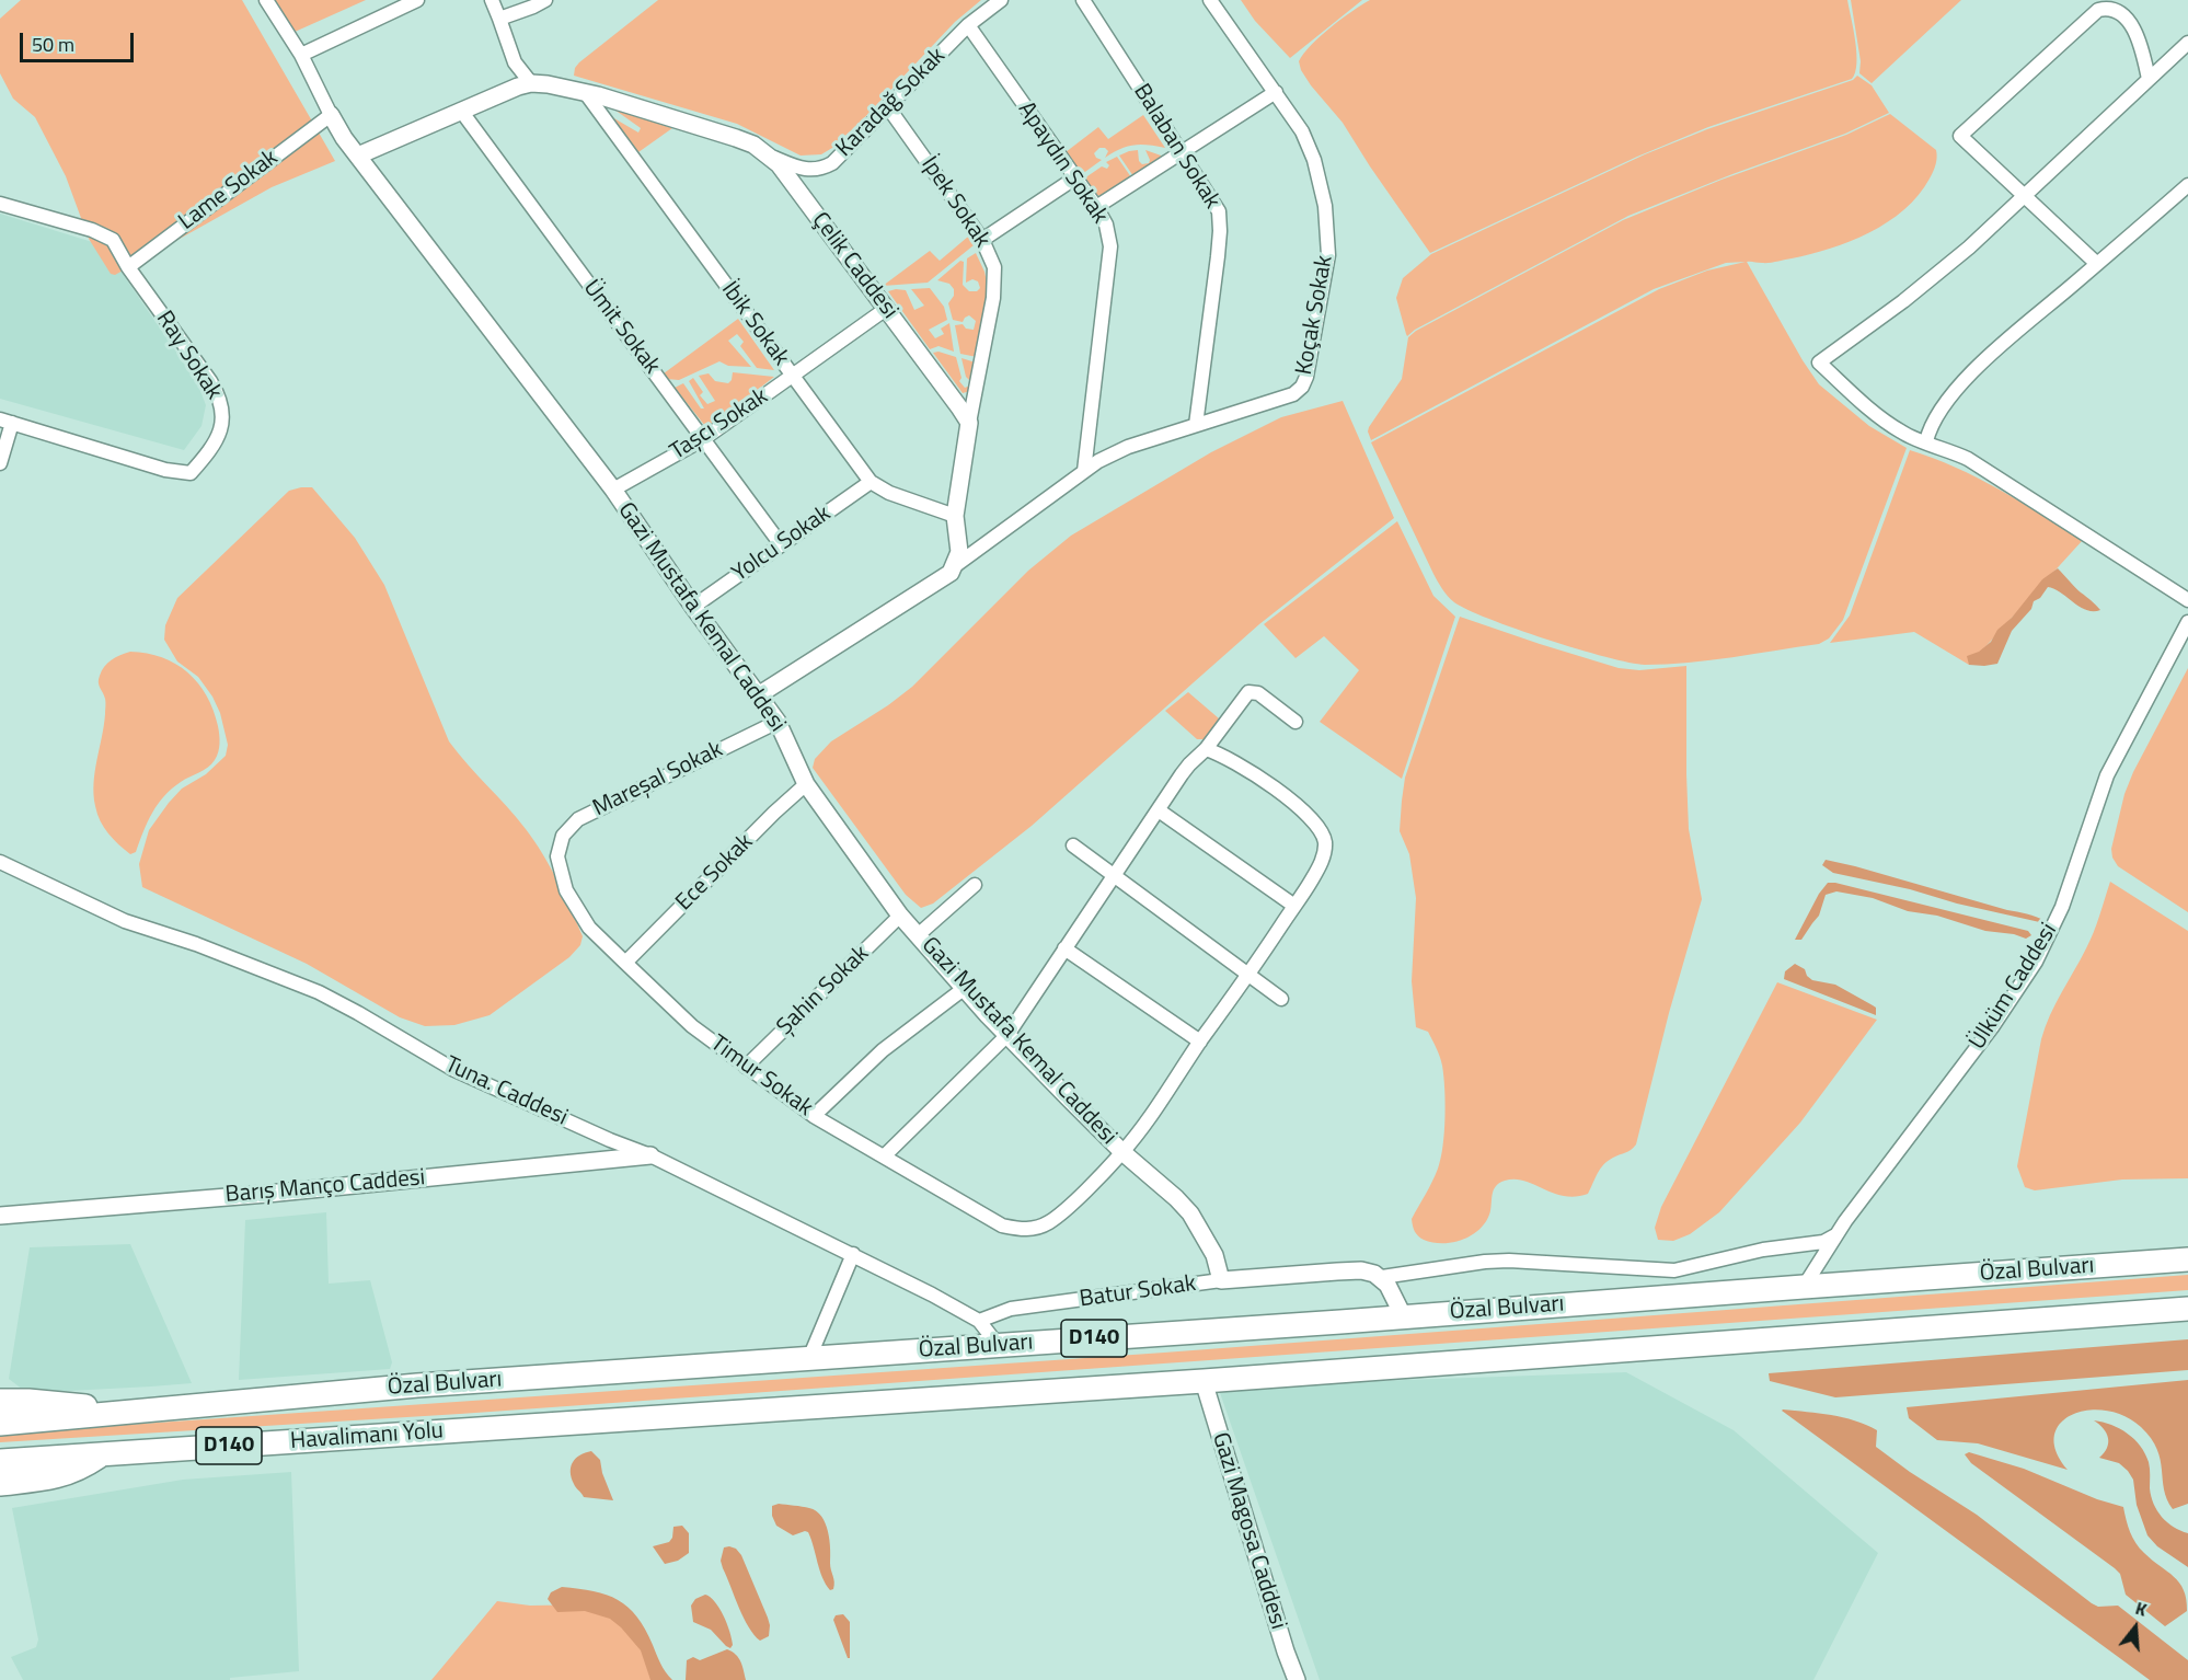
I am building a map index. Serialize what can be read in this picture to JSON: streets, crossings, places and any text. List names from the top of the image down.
{
  "streets": {
    "highway": ["Özal Bulvarı", "D140", "Havalimanı Yolu"],
    "street": [
      "Karadağ Sokak",
      "Balaban Sokak",
      "Apaydın Sokak",
      "Lame Sokak",
      "İpek Sokak",
      "Çelik Caddesi",
      "Koçak Sokak",
      "İbik Sokak",
      "Ümit Sokak",
      "Ray Sokak",
      "Taşcı Sokak",
      "Yolcu Sokak",
      "Gazi Mustafa Kemal Caddesi",
      "Mareşal Sokak",
      "Ece Sokak",
      "Ülküm Caddesi",
      "Şahin Sokak",
      "Timur Sokak",
      "Tuna. Caddesi",
      "Barış Manço Caddesi",
      "Batur Sokak",
      "Gazi Magosa Caddesi"
    ]
  },
  "crossings": [
    ["Karadağ Sokak", "Apaydın Sokak"],
    ["Karadağ Sokak", "İpek Sokak"],
    ["Karadağ Sokak", "Çelik Caddesi"],
    ["Balaban Sokak", "Koçak Sokak"],
    ["Apaydın Sokak", "Koçak Sokak"],
    ["Lame Sokak", "Ray Sokak"],
    ["Lame Sokak", "Gazi Mustafa Kemal Caddesi"],
    ["İpek Sokak", "Çelik Caddesi"],
    ["Çelik Caddesi", "İbik Sokak"],
    ["Çelik Caddesi", "Ümit Sokak"],
    ["Çelik Caddesi", "Taşcı Sokak"],
    ["Çelik Caddesi", "Gazi Mustafa Kemal Caddesi"],
    ["İbik Sokak", "Taşcı Sokak"],
    ["İbik Sokak", "Yolcu Sokak"],
    ["Ümit Sokak", "Taşcı Sokak"],
    ["Ümit Sokak", "Yolcu Sokak"],
    ["Taşcı Sokak", "Gazi Mustafa Kemal Caddesi"],
    ["Yolcu Sokak", "Gazi Mustafa Kemal Caddesi"],
    ["Gazi Mustafa Kemal Caddesi", "Mareşal Sokak"],
    ["Gazi Mustafa Kemal Caddesi", "Ece Sokak"],
    ["Gazi Mustafa Kemal Caddesi", "Şahin Sokak"],
    ["Gazi Mustafa Kemal Caddesi", "Timur Sokak"],
    ["Gazi Mustafa Kemal Caddesi", "Batur Sokak"],
    ["Mareşal Sokak", "Timur Sokak"],
    ["Ece Sokak", "Timur Sokak"],
    ["Ülküm Caddesi", "Özal Bulvarı"],
    ["Şahin Sokak", "Timur Sokak"],
    ["Tuna. Caddesi", "Barış Manço Caddesi"],
    ["Tuna. Caddesi", "Özal Bulvarı"],
    ["Tuna. Caddesi", "Batur Sokak"],
    ["Özal Bulvarı", "Havalimanı Yolu"],
    ["Özal Bulvarı", "Gazi Magosa Caddesi"]
  ],
  "scale_bar": "50 m",
  "north": "top"
}
